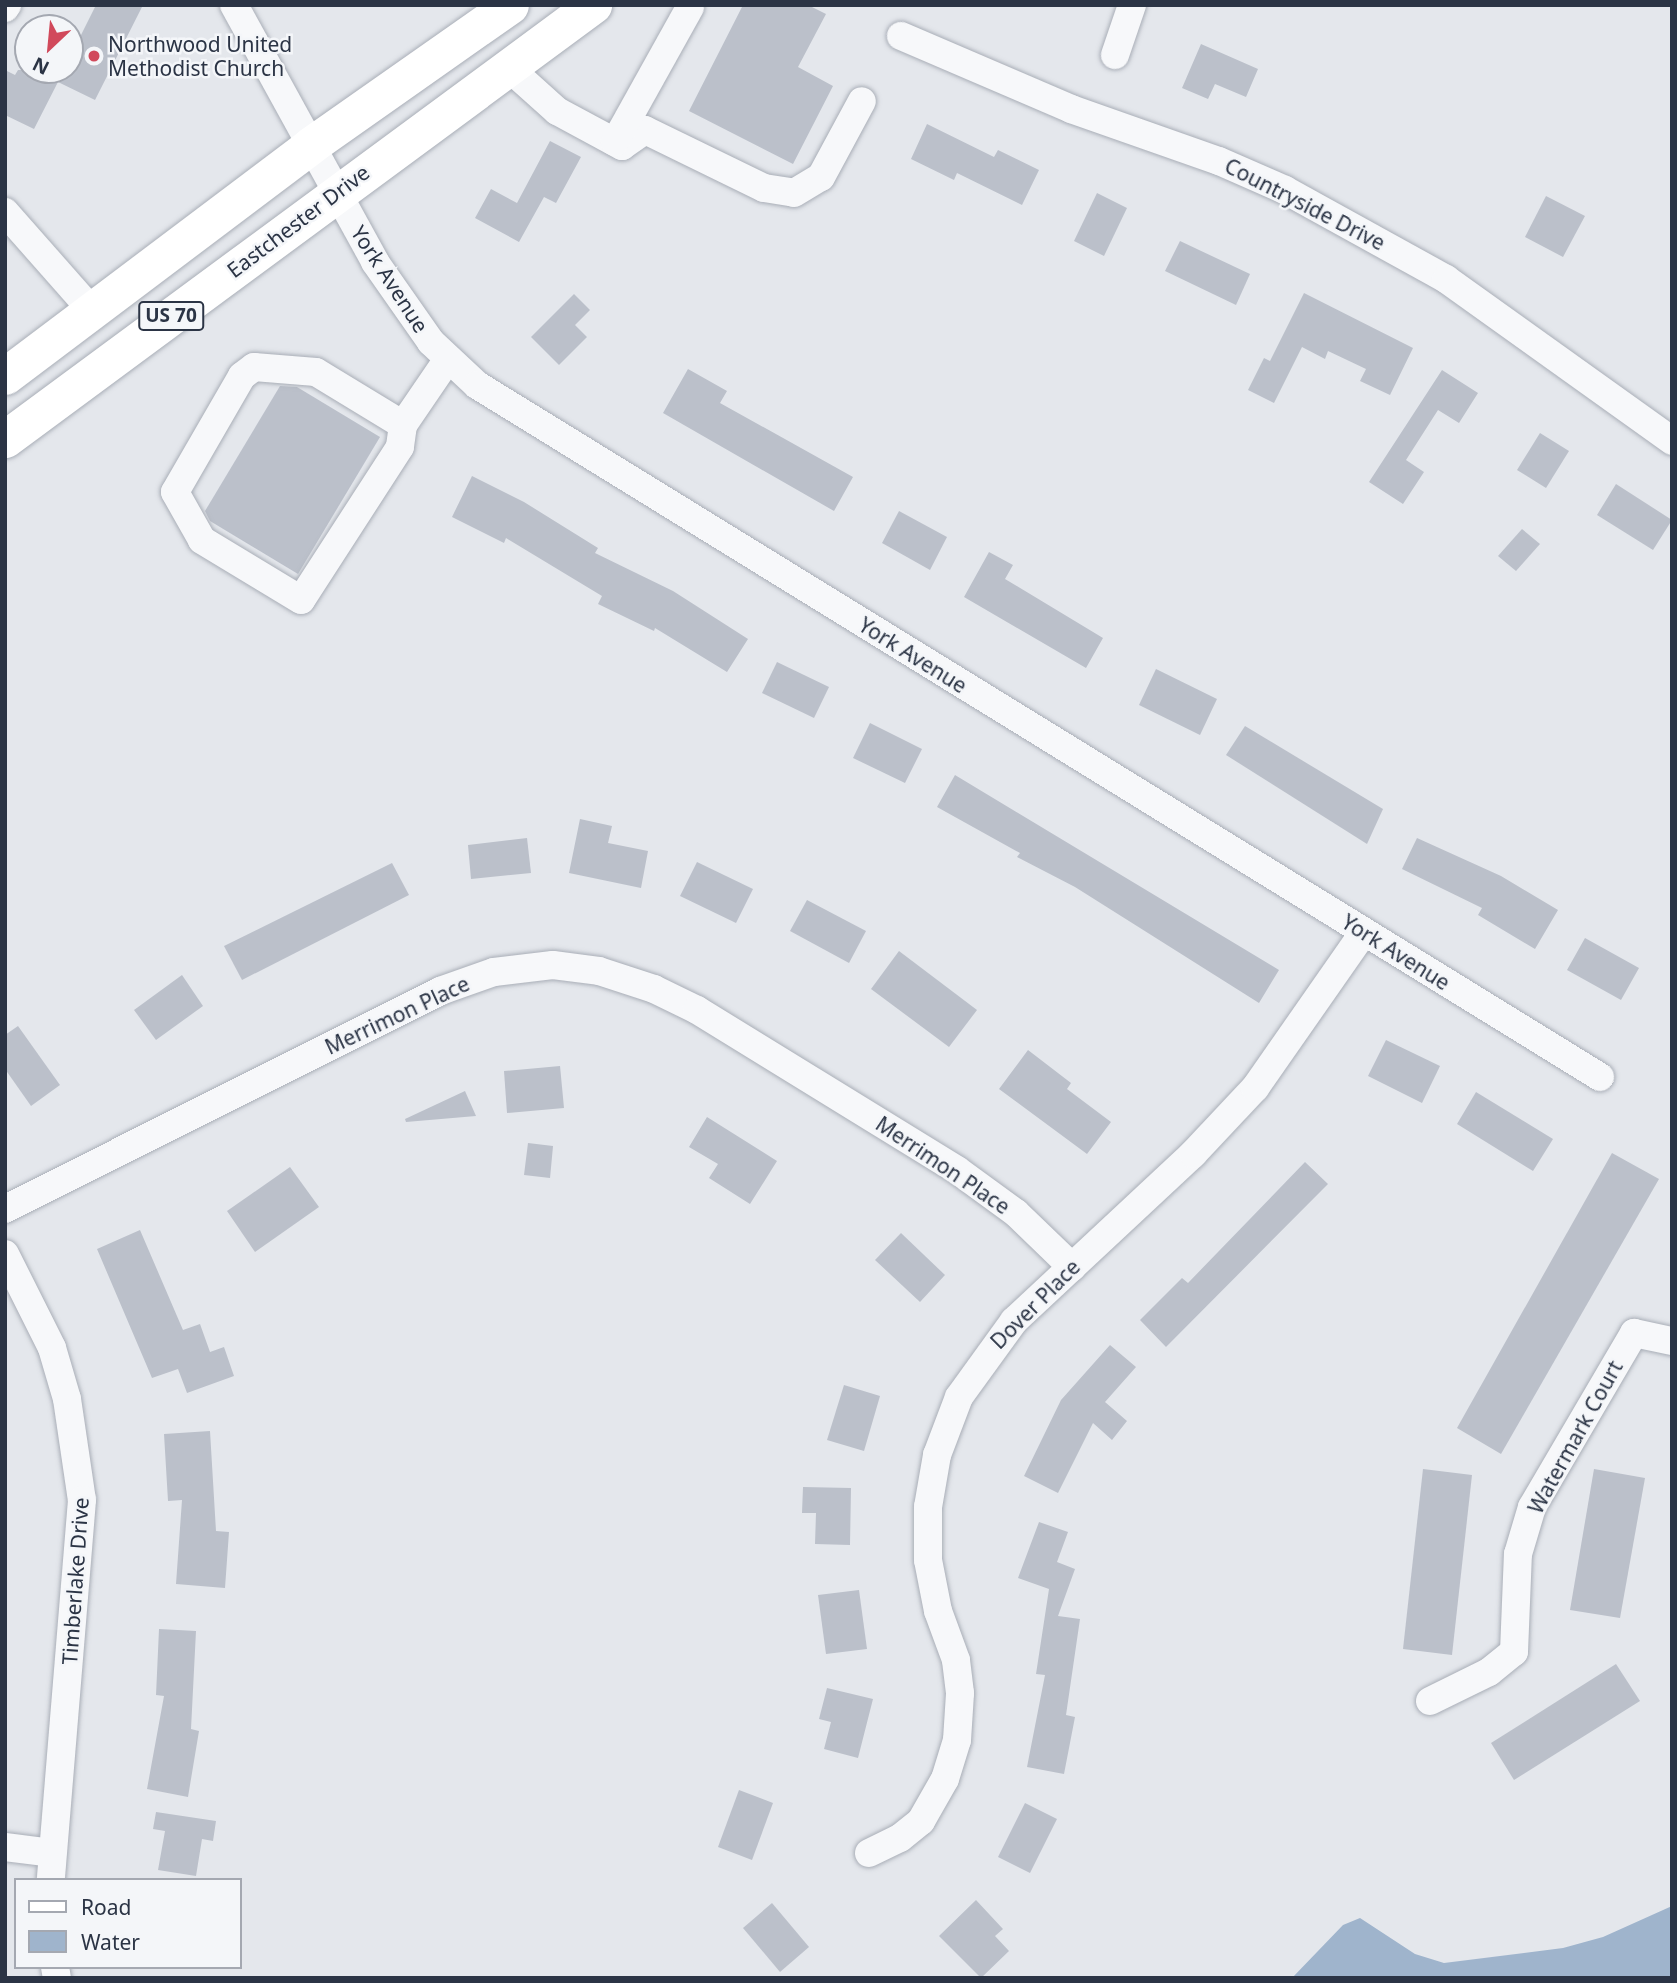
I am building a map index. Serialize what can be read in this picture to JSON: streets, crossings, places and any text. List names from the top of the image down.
{
  "streets": {
    "main road": ["Eastchester Drive", "US 70"],
    "street": [
      "Countryside Drive",
      "York Avenue",
      "Merrimon Place",
      "Dover Place",
      "Watermark Court",
      "Timberlake Drive"
    ]
  },
  "crossings": [
    ["Eastchester Drive", "York Avenue"],
    ["York Avenue", "US 70"],
    ["York Avenue", "Dover Place"],
    ["Merrimon Place", "Dover Place"]
  ],
  "places": ["Northwood United Methodist Church"],
  "legend": ["Road", "Water"],
  "north": "bottom left"
}
